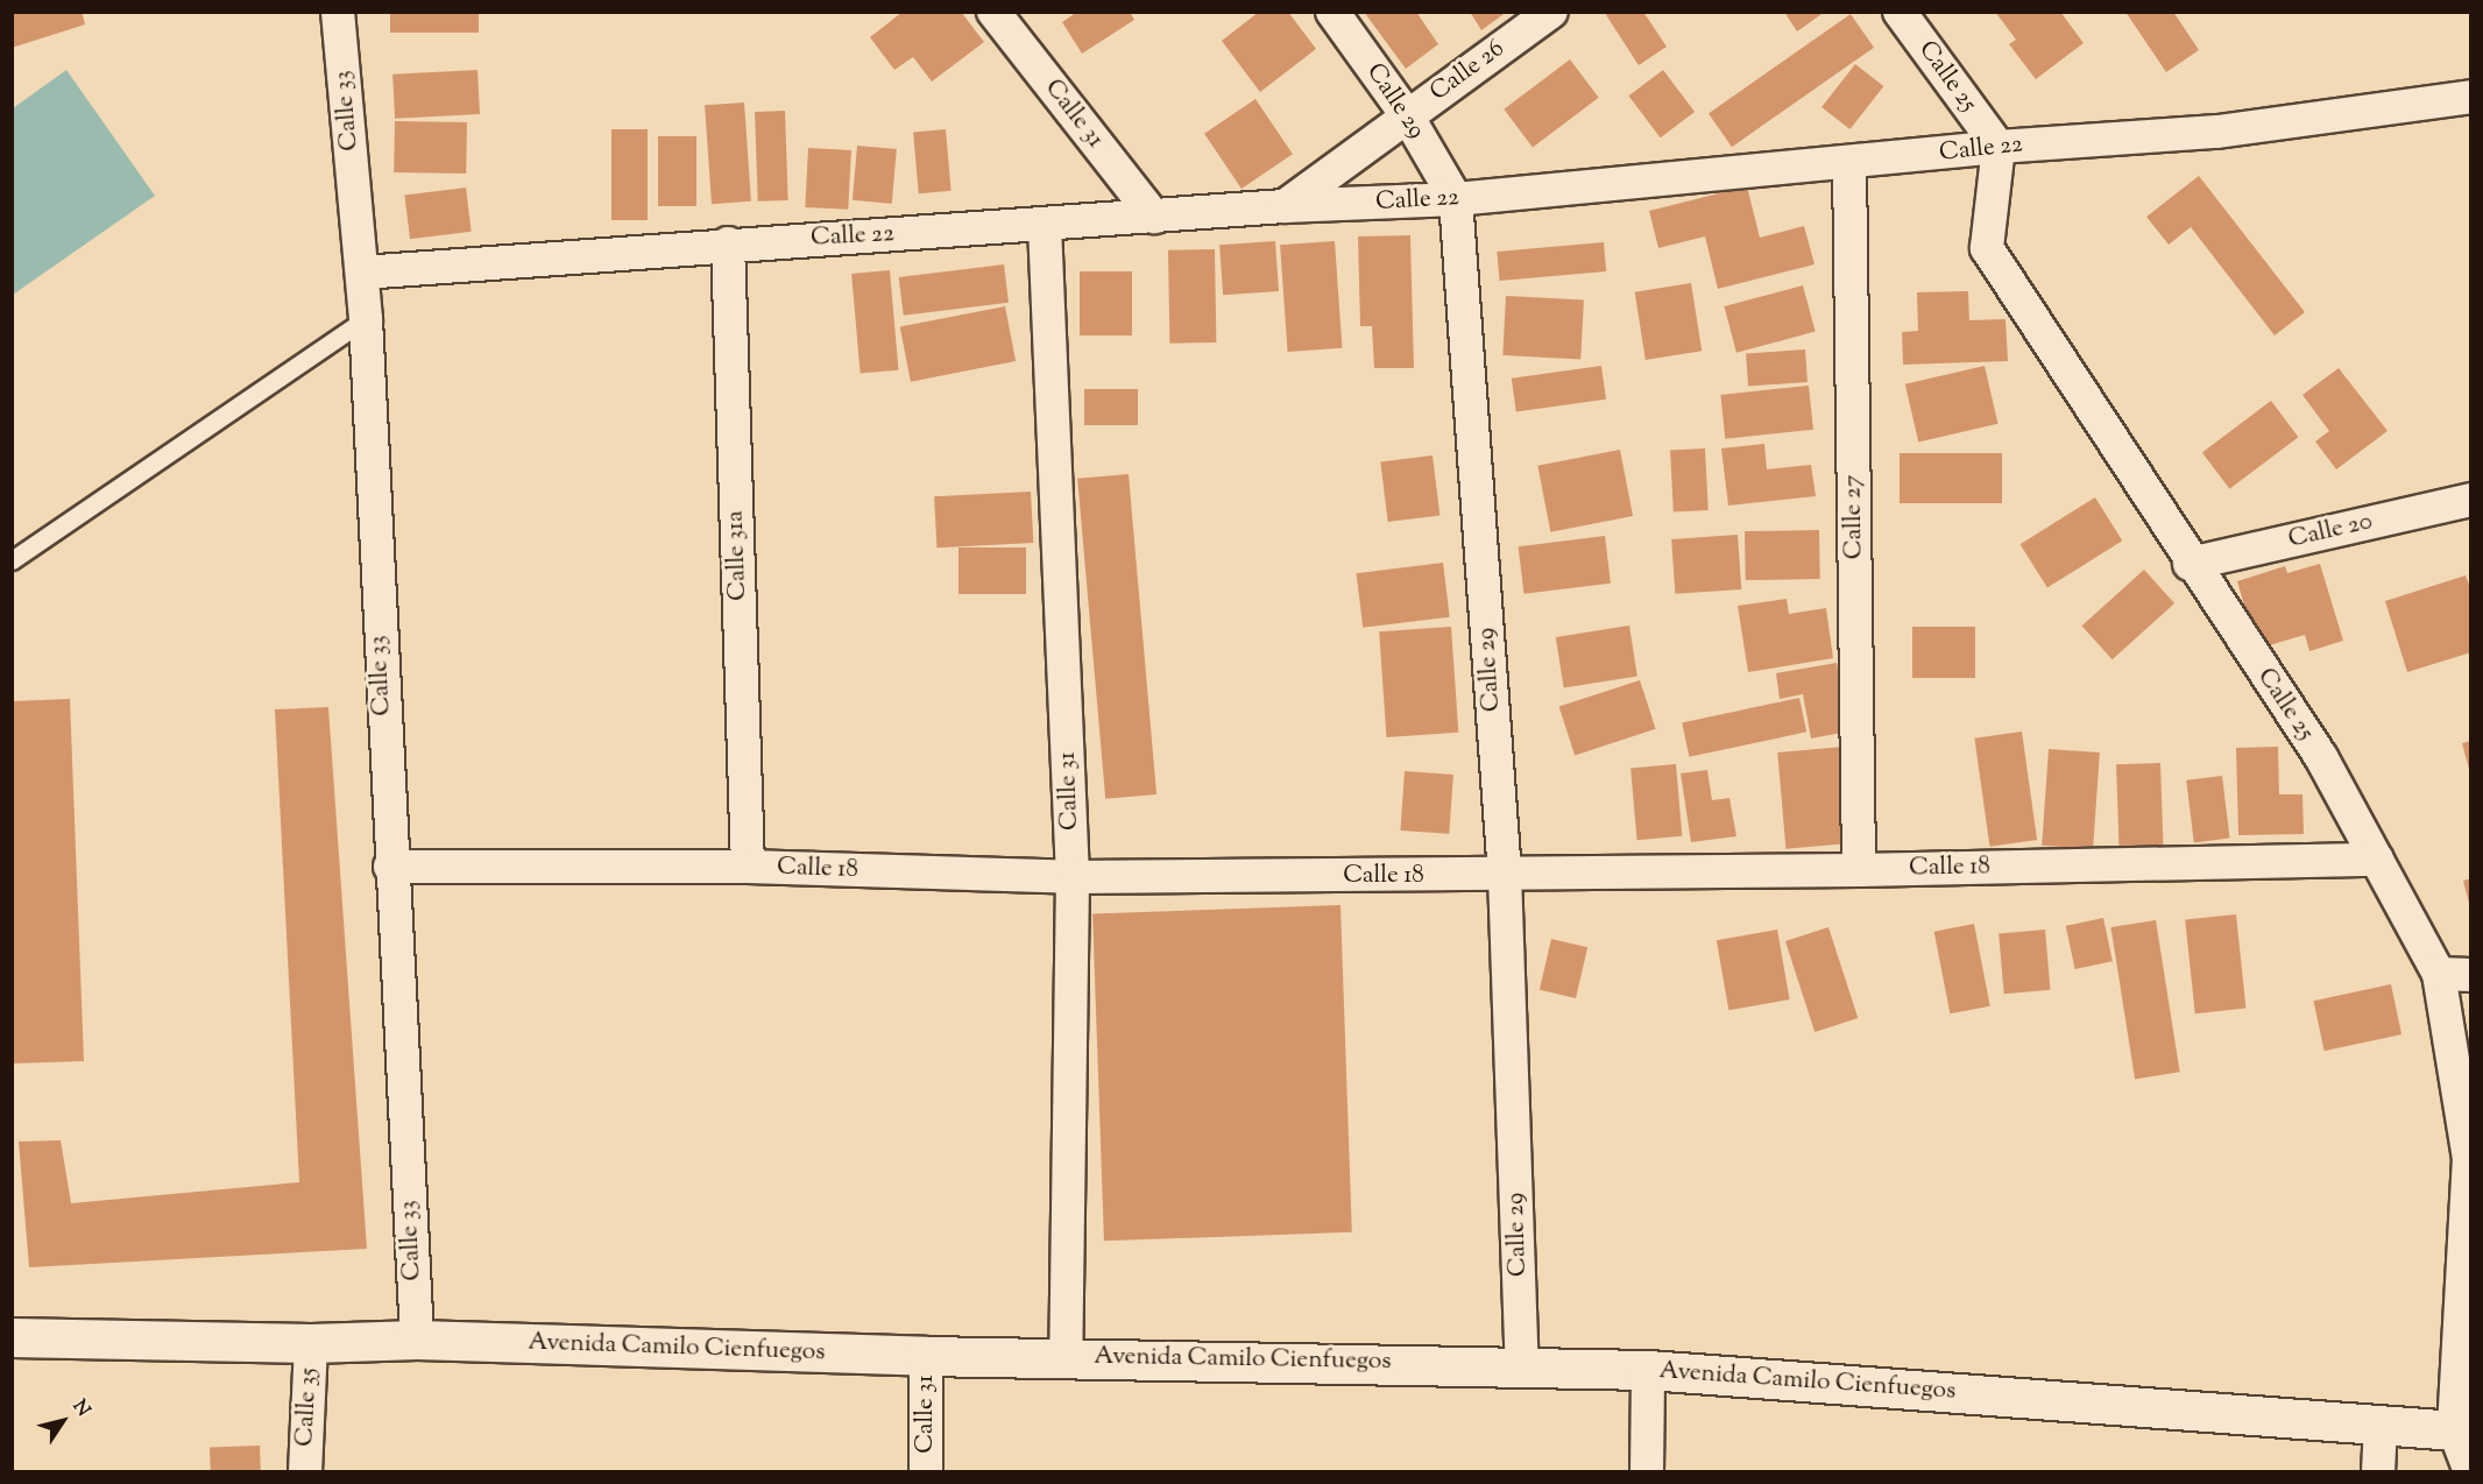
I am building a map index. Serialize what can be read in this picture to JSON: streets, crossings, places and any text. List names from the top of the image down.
{
  "streets": {
    "main road": ["Avenida Camilo Cienfuegos"],
    "street": [
      "Calle 26",
      "Calle 25",
      "Calle 29",
      "Calle 33",
      "Calle 31",
      "Calle 22",
      "Calle 27",
      "Calle 20",
      "Calle 31a",
      "Calle 18",
      "Calle 35"
    ]
  },
  "crossings": [
    ["Calle 26", "Calle 29"],
    ["Calle 26", "Calle 22"],
    ["Calle 25", "Calle 22"],
    ["Calle 25", "Calle 20"],
    ["Calle 25", "Calle 18"],
    ["Calle 25", "Avenida Camilo Cienfuegos"],
    ["Calle 29", "Calle 22"],
    ["Calle 29", "Calle 18"],
    ["Calle 29", "Avenida Camilo Cienfuegos"],
    ["Calle 33", "Calle 22"],
    ["Calle 33", "Calle 18"],
    ["Calle 33", "Avenida Camilo Cienfuegos"],
    ["Calle 31", "Calle 22"],
    ["Calle 31", "Calle 18"],
    ["Calle 31", "Avenida Camilo Cienfuegos"],
    ["Calle 22", "Calle 27"],
    ["Calle 22", "Calle 31a"],
    ["Calle 27", "Calle 18"],
    ["Calle 31a", "Calle 18"],
    ["Avenida Camilo Cienfuegos", "Calle 35"]
  ],
  "north": "top right"
}
